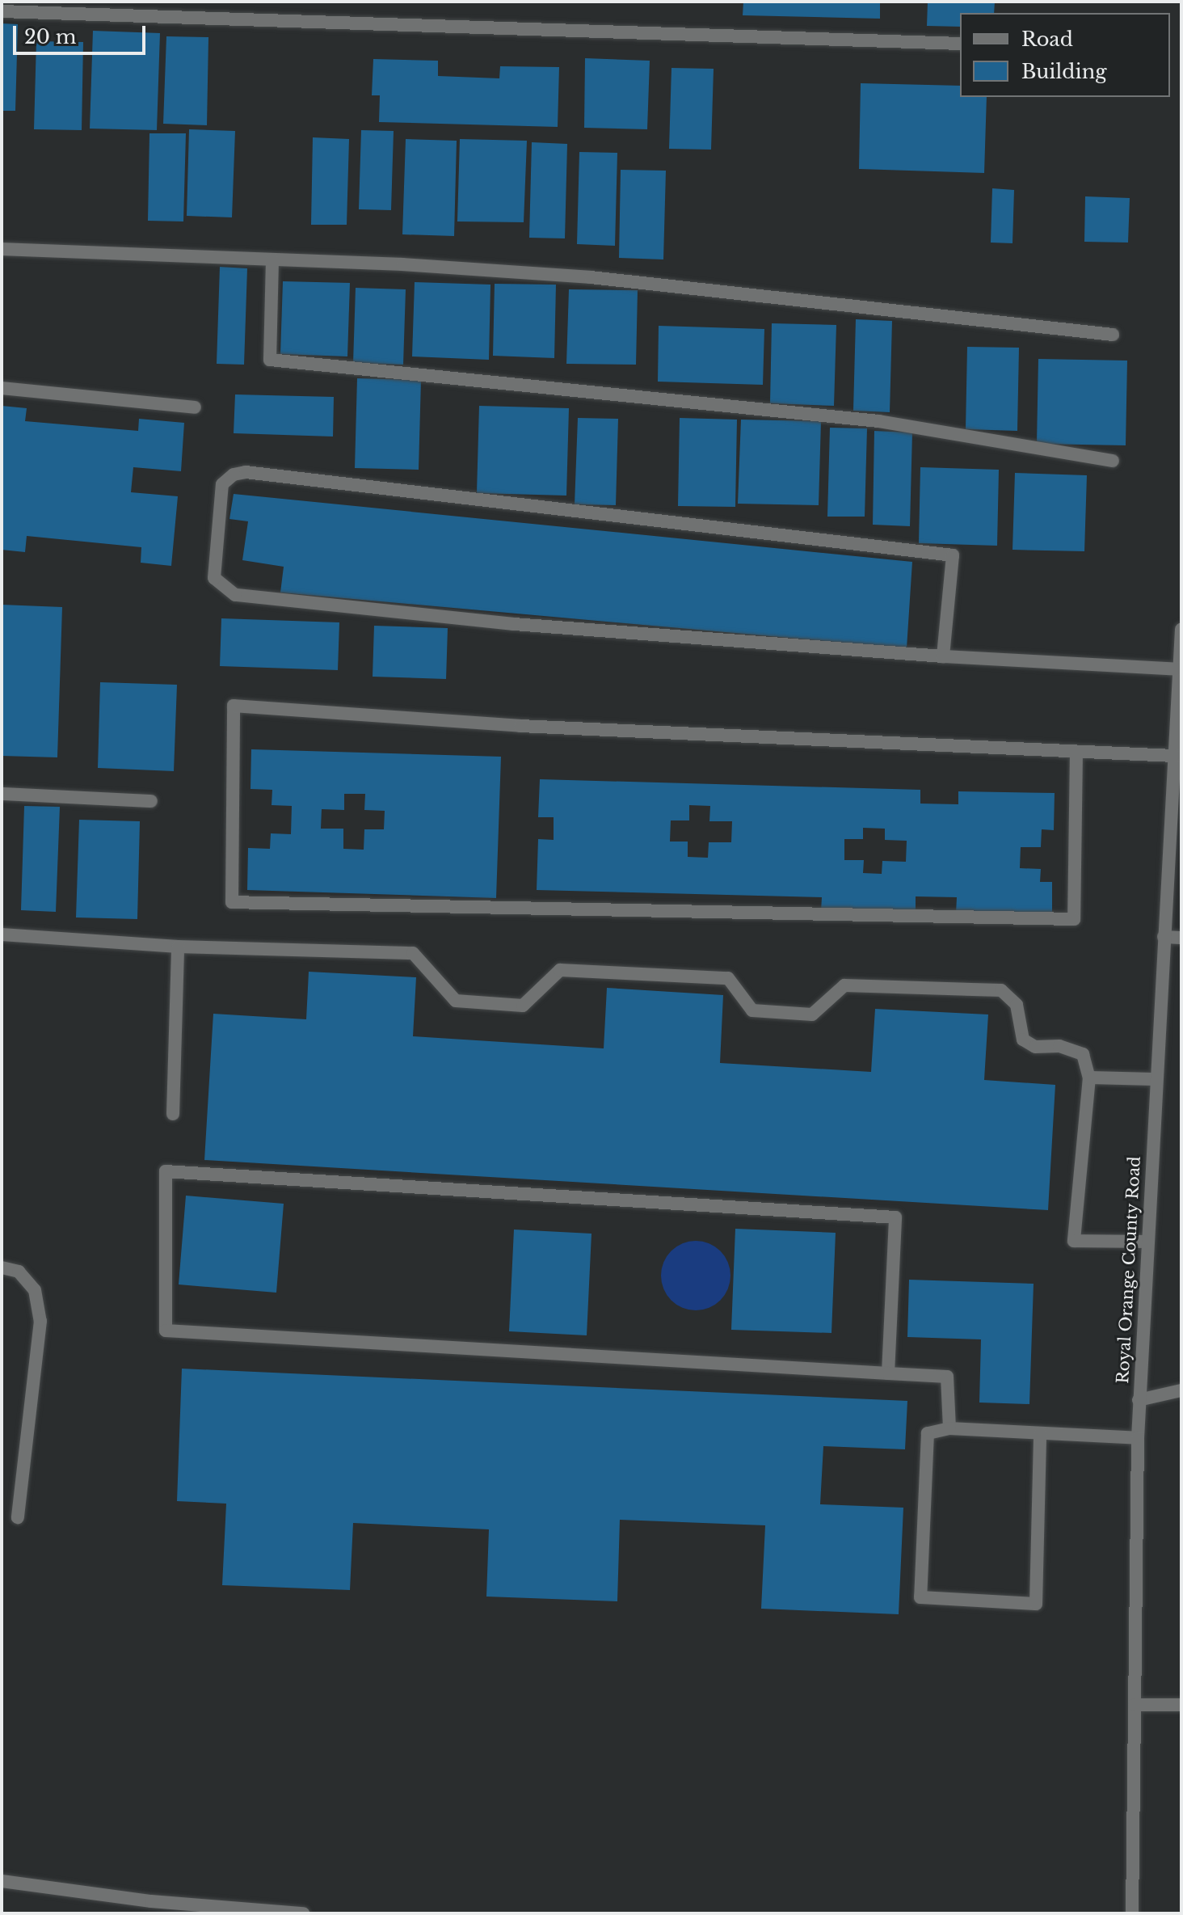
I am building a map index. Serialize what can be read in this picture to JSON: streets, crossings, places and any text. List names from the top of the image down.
{
  "streets": {
    "street": ["Royal Orange County Road"]
  },
  "legend": ["Road", "Building"],
  "scale_bar": "20 m"
}
